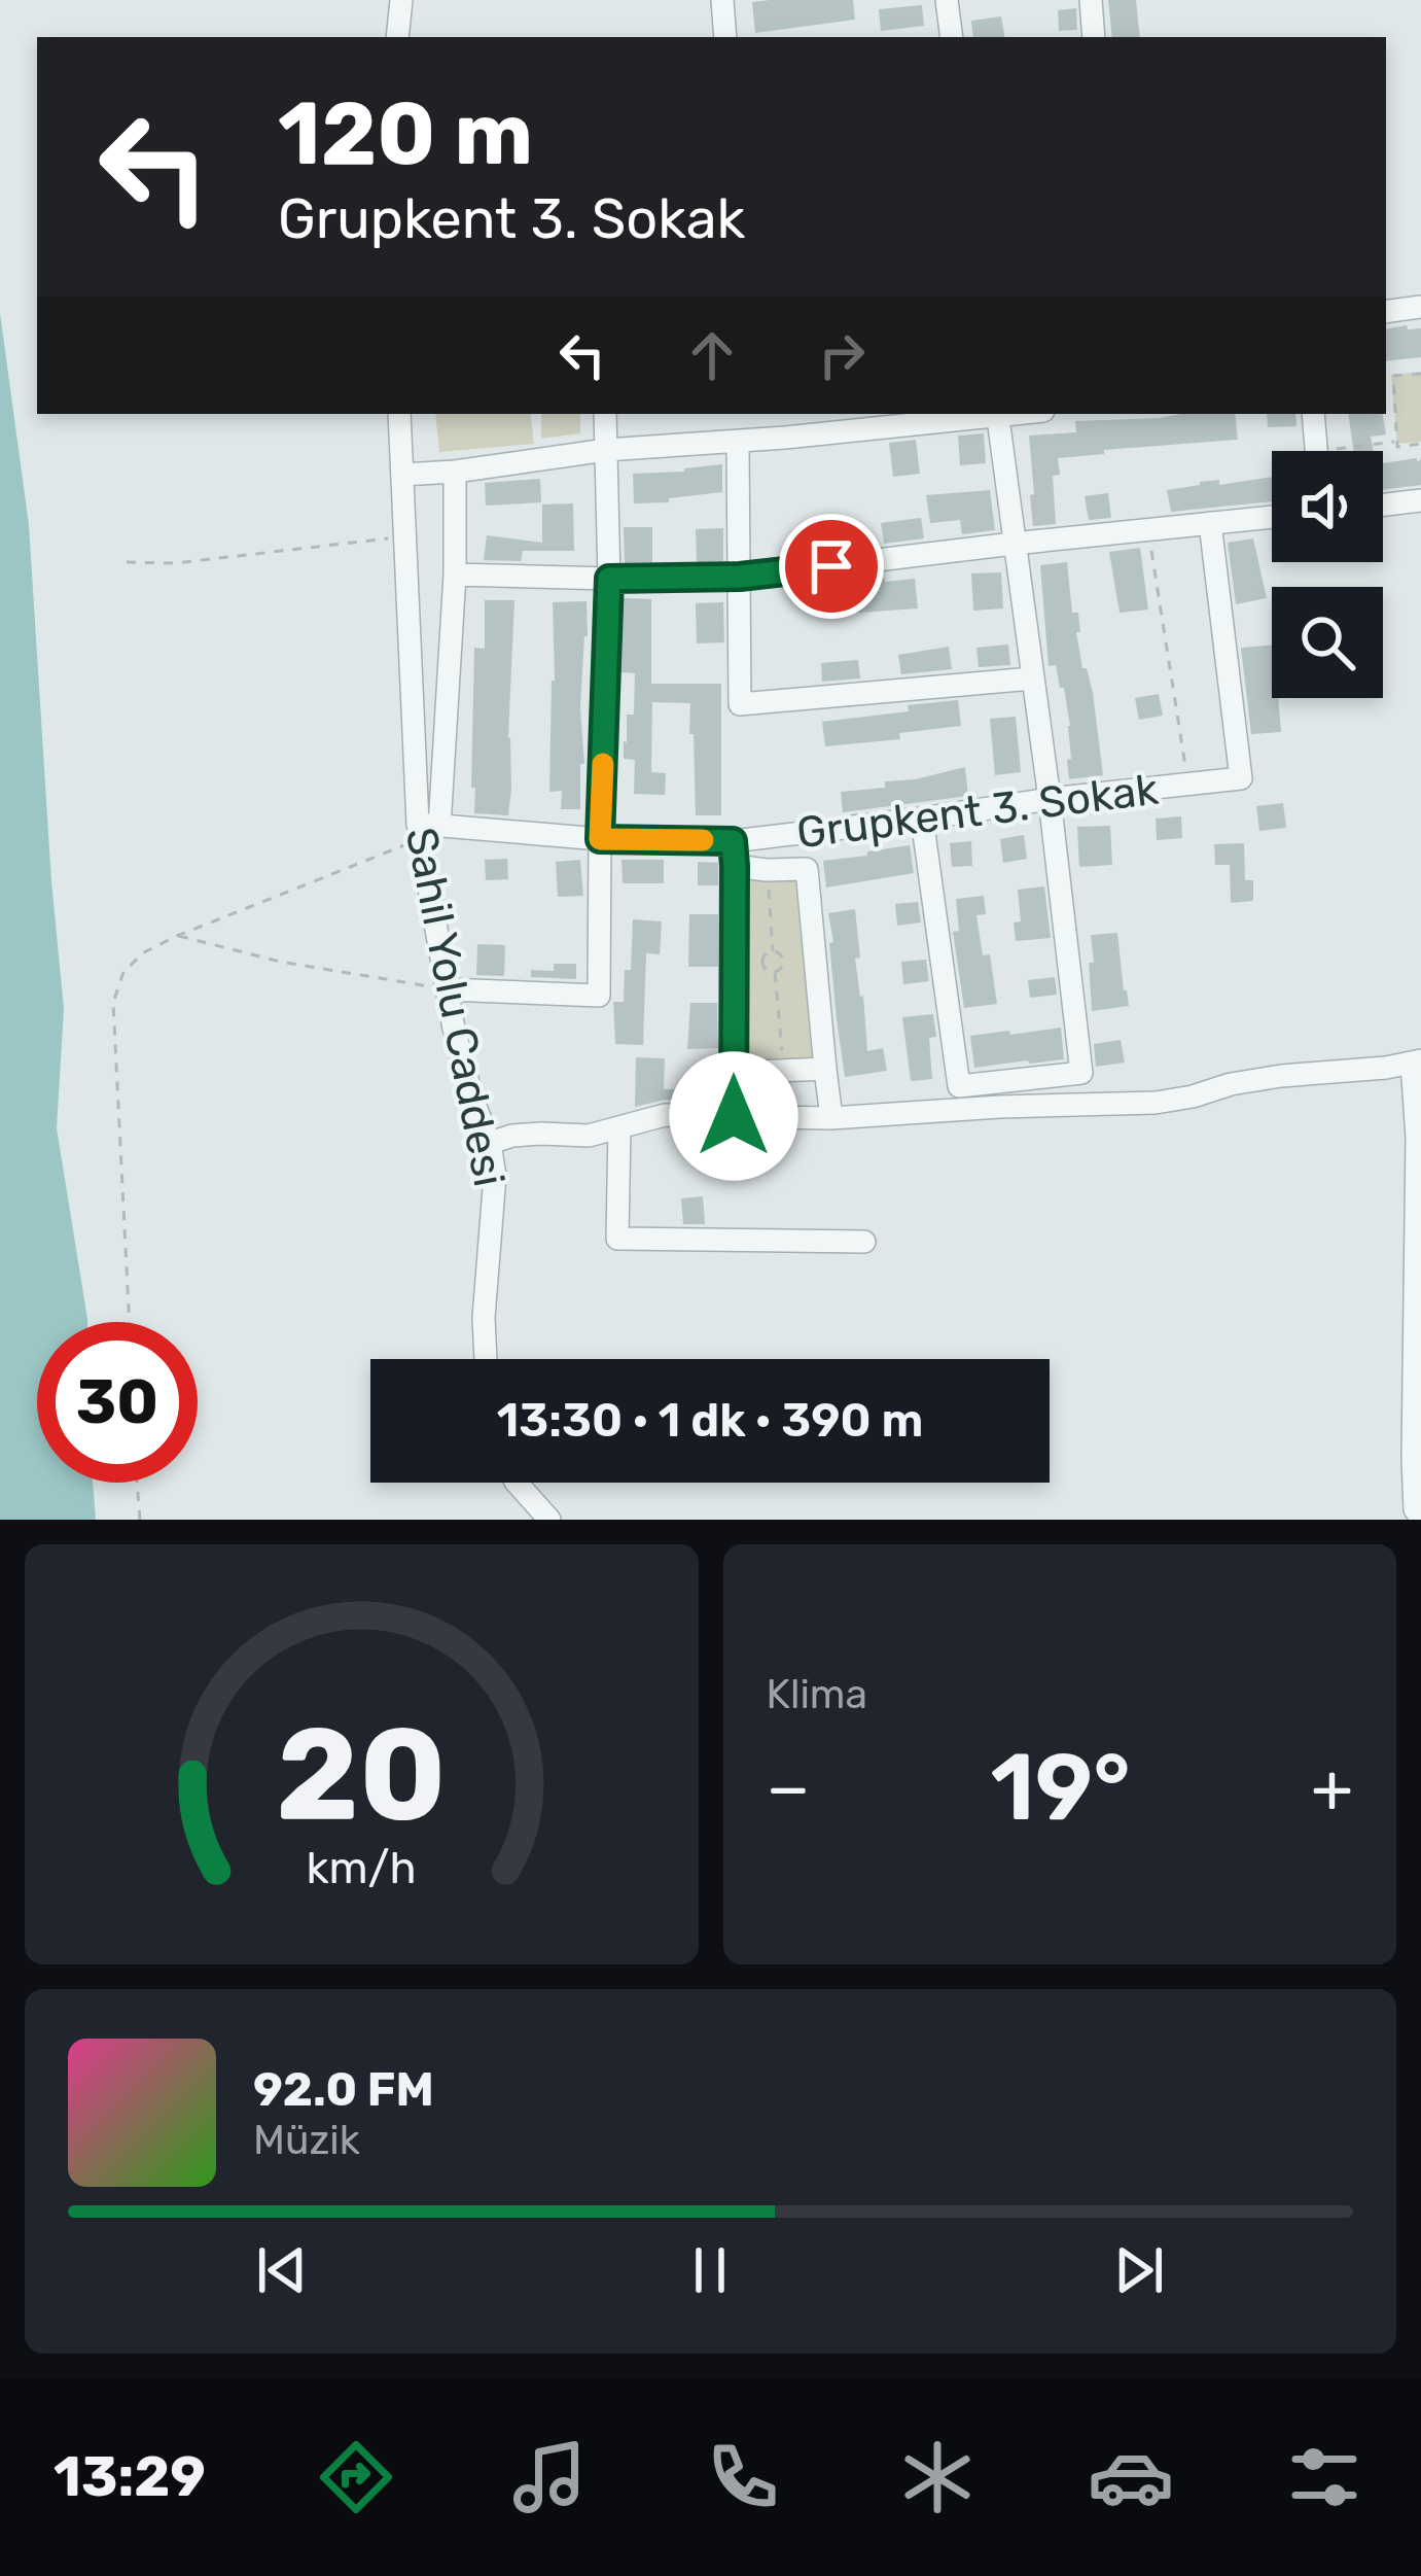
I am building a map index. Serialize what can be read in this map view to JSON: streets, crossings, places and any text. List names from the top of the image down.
{
  "streets": {
    "street": ["Grupkent 3. Sokak", "Sahil Yolu Caddesi"]
  },
  "crossings": [
    ["Grupkent 3. Sokak", "Sahil Yolu Caddesi"]
  ],
  "page": {
    "turn": ["120 m", "Grupkent 3. Sokak"],
    "limit": "30",
    "trip": "13:30 · 1 dk · 390 m",
    "tile": "Klima",
    "heat": ["−", "19°", "+"],
    "song": ["92.0 FM", "Müzik"],
    "tabs": "13:29",
    "gauge": ["20", "km/h"]
  }
}
